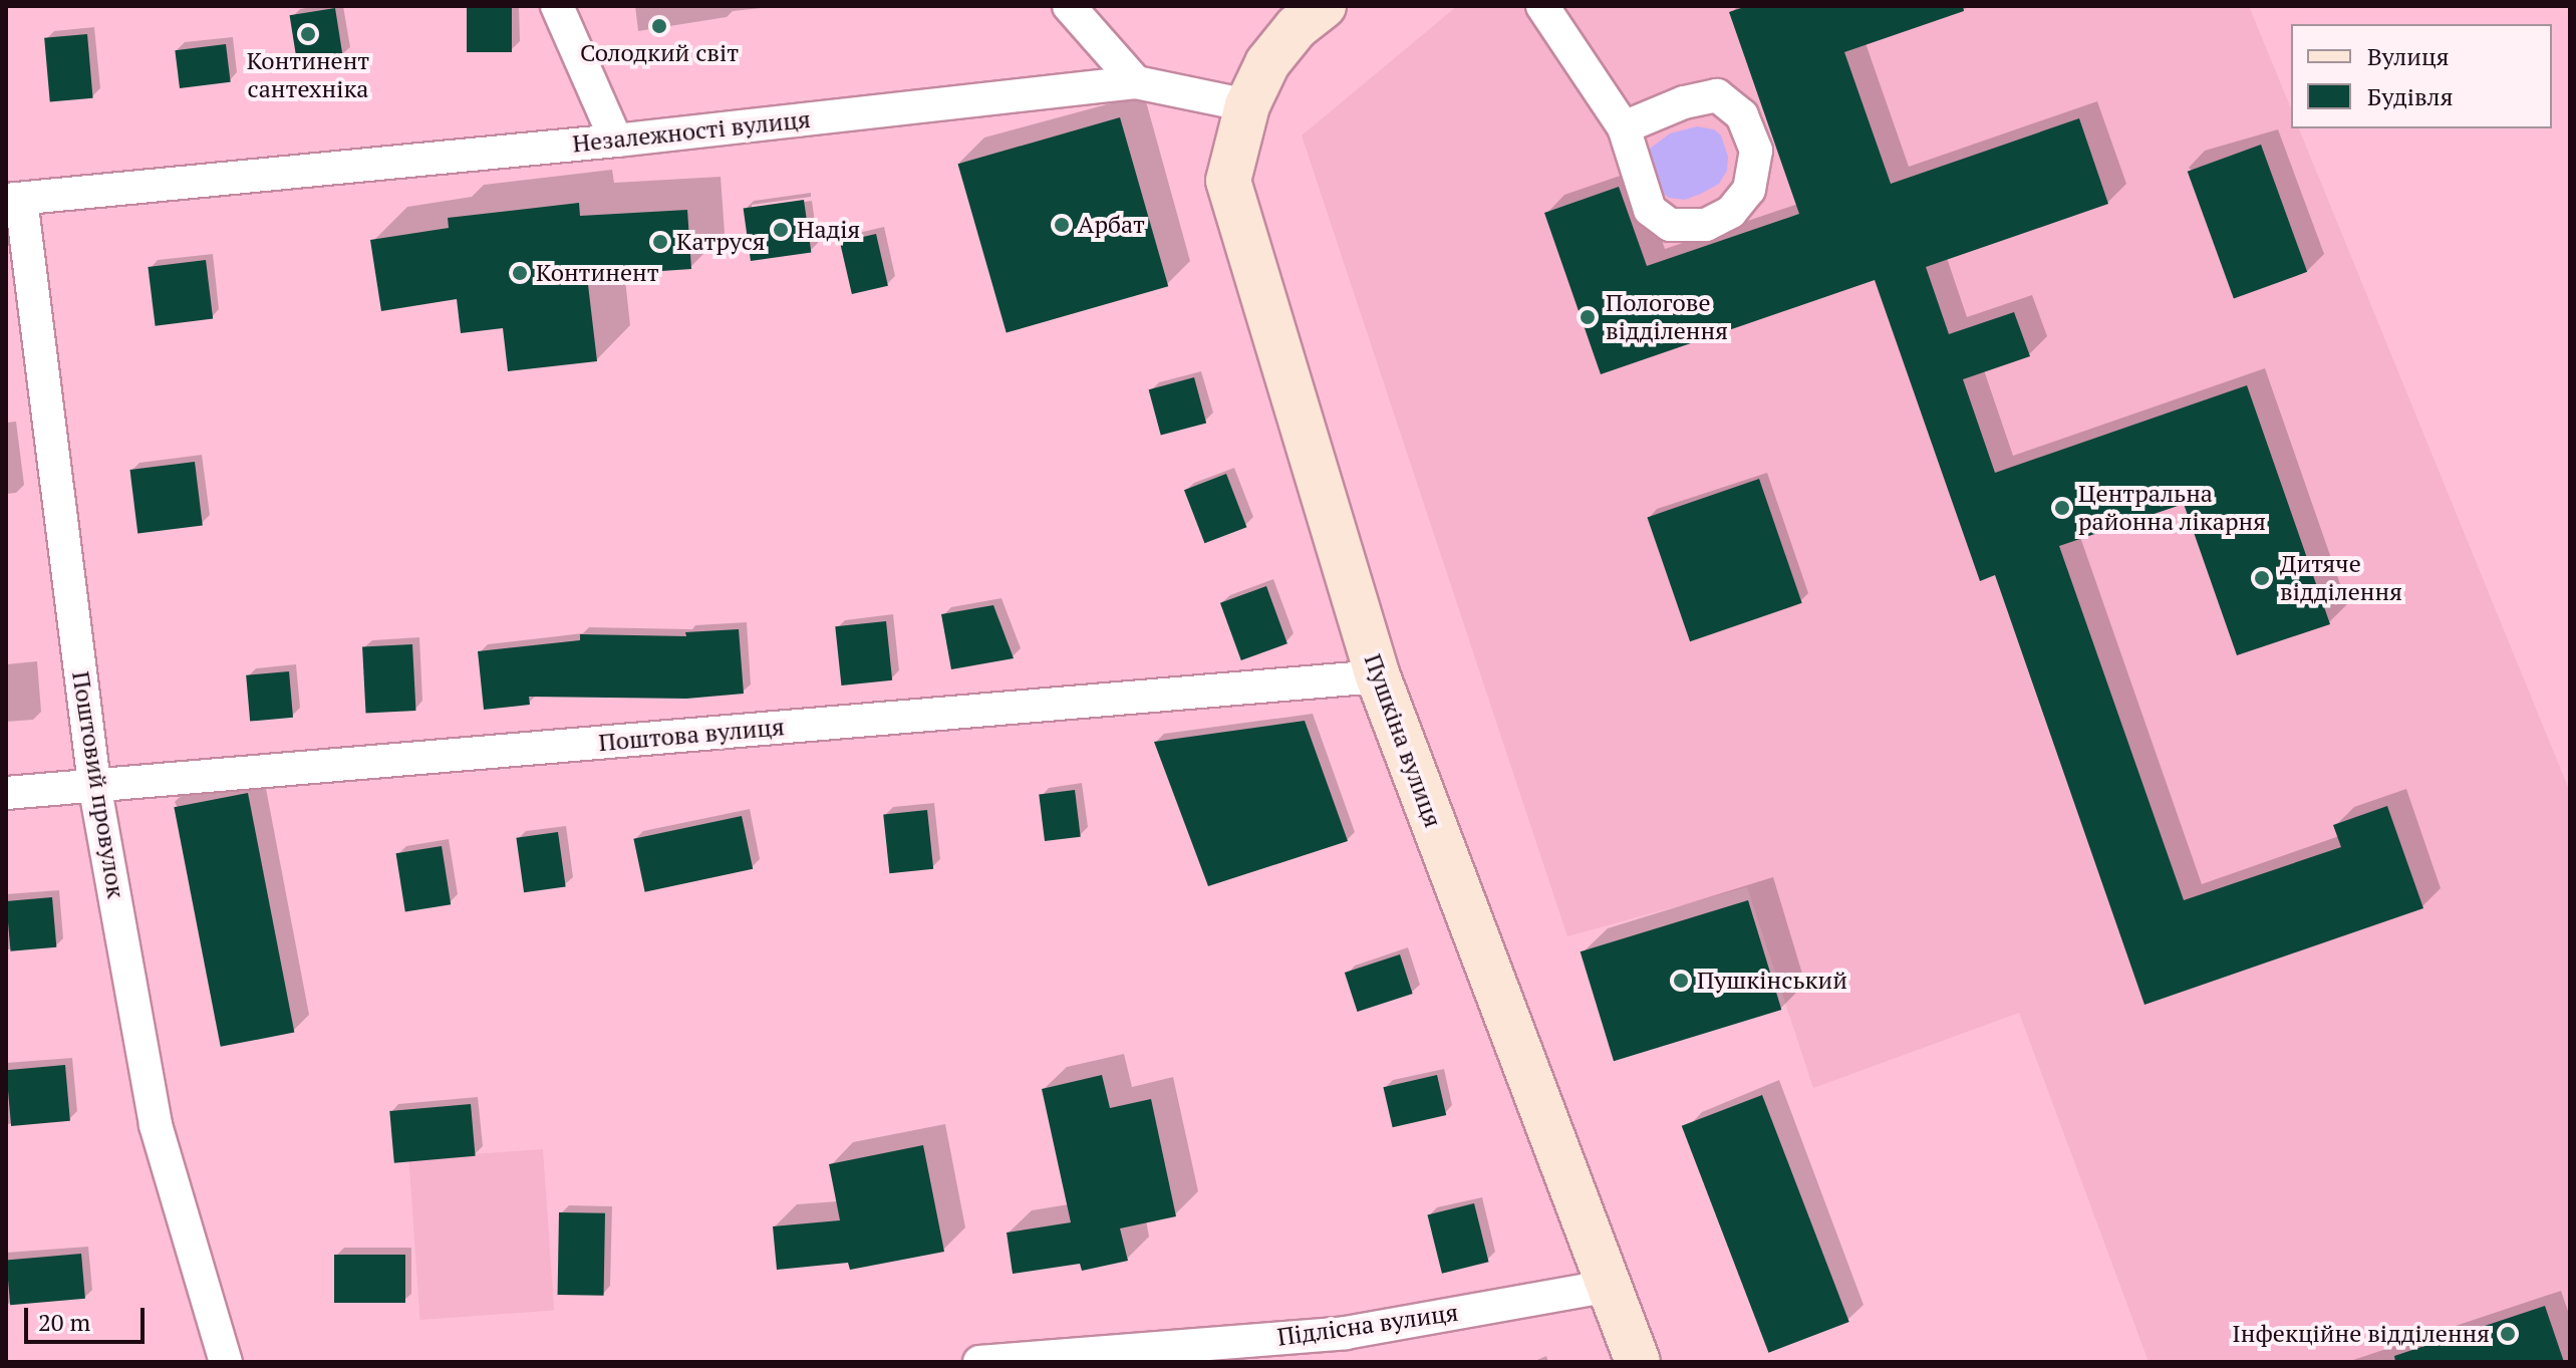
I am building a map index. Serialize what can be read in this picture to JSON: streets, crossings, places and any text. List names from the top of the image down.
{
  "streets": {
    "main road": ["Пушкіна вулиця"],
    "street": [
      "Незалежності вулиця",
      "Поштова вулиця",
      "Поштовий провулок",
      "Підлісна вулиця"
    ]
  },
  "crossings": [
    ["Незалежності вулиця", "Пушкіна вулиця"],
    ["Незалежності вулиця", "Поштовий провулок"],
    ["Поштова вулиця", "Пушкіна вулиця"],
    ["Поштова вулиця", "Поштовий провулок"],
    ["Пушкіна вулиця", "Підлісна вулиця"]
  ],
  "places": [
    "Солодкий світ",
    "Континент сантехніка",
    "Арбат",
    "Надiя",
    "Катруся",
    "Континент",
    "Пологове відділення",
    "Центральна районна лікарня",
    "Дитяче відділення",
    "Пушкінський",
    "Інфекційне відділення"
  ],
  "legend": ["Вулиця", "Будівля"],
  "scale_bar": "20 m"
}
